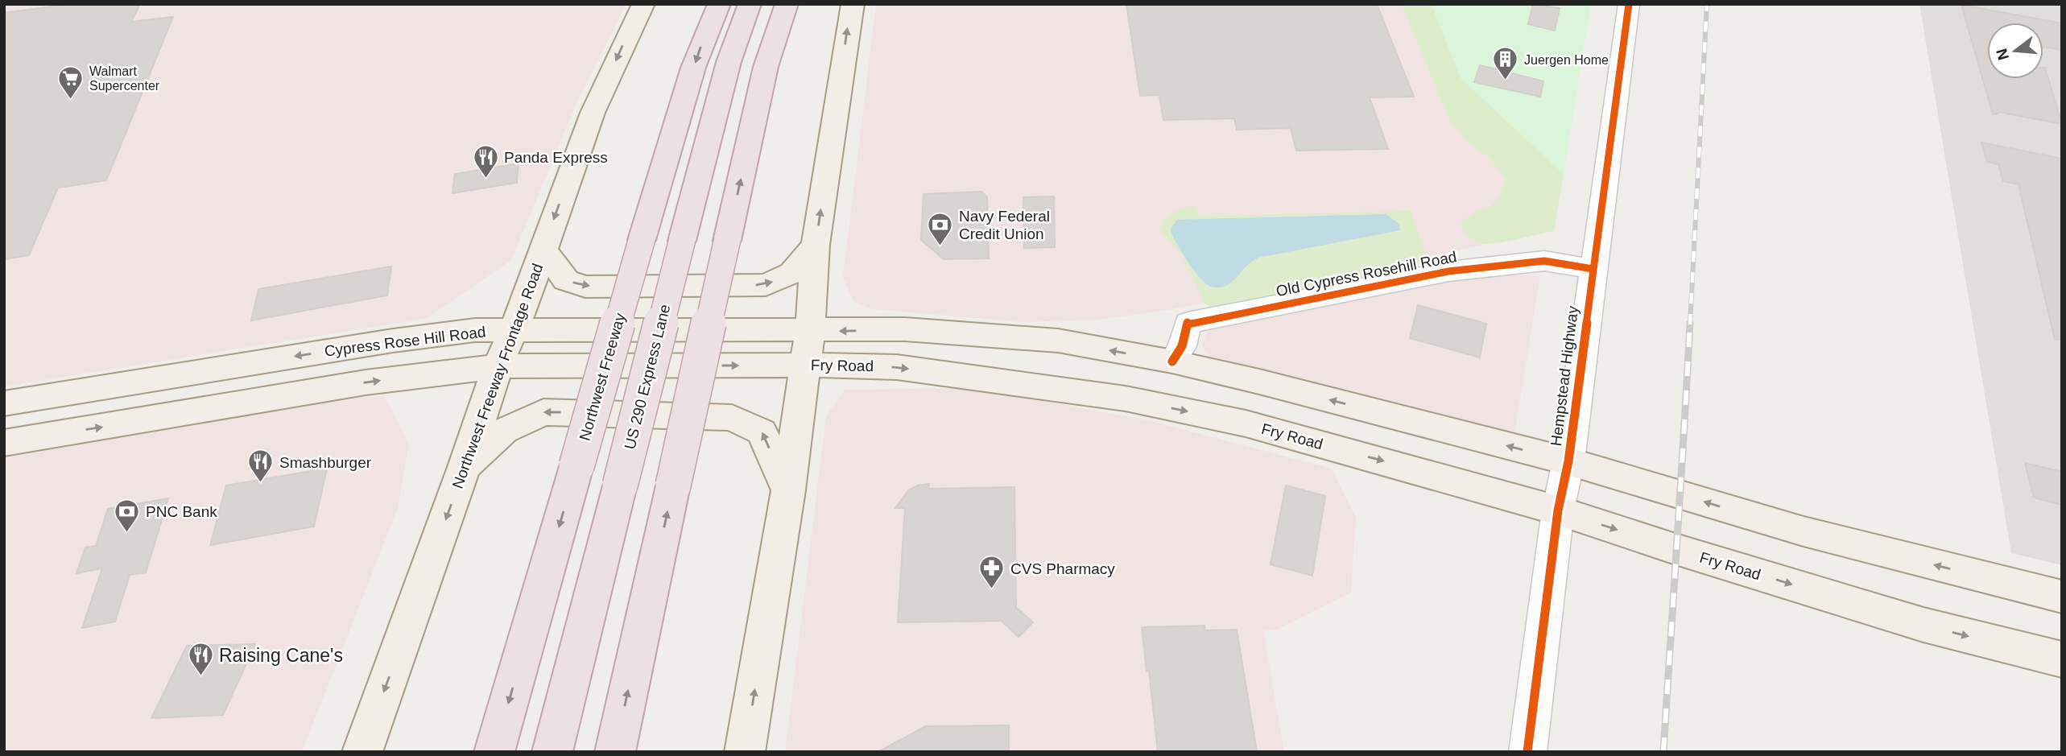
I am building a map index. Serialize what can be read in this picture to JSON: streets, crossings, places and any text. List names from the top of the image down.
{
  "streets": {
    "highway": ["Northwest Freeway", "US 290 Express Lane"],
    "main road": ["Cypress Rose Hill Road", "Fry Road", "Northwest Freeway Frontage Road"],
    "street": ["Old Cypress Rosehill Road", "Hempstead Highway"]
  },
  "crossings": [
    ["Old Cypress Rosehill Road", "Hempstead Highway"],
    ["Cypress Rose Hill Road", "Northwest Freeway Frontage Road"],
    ["Fry Road", "Northwest Freeway Frontage Road"],
    ["Fry Road", "Hempstead Highway"]
  ],
  "places": {
    "building": ["Juergen Home"],
    "supermarket": ["Walmart Supercenter"],
    "restaurant": ["Panda Express", "Smashburger", "Raising Cane's"],
    "bank": ["Navy Federal Credit Union", "PNC Bank"],
    "pharmacy": ["CVS Pharmacy"]
  },
  "north": "left"
}
